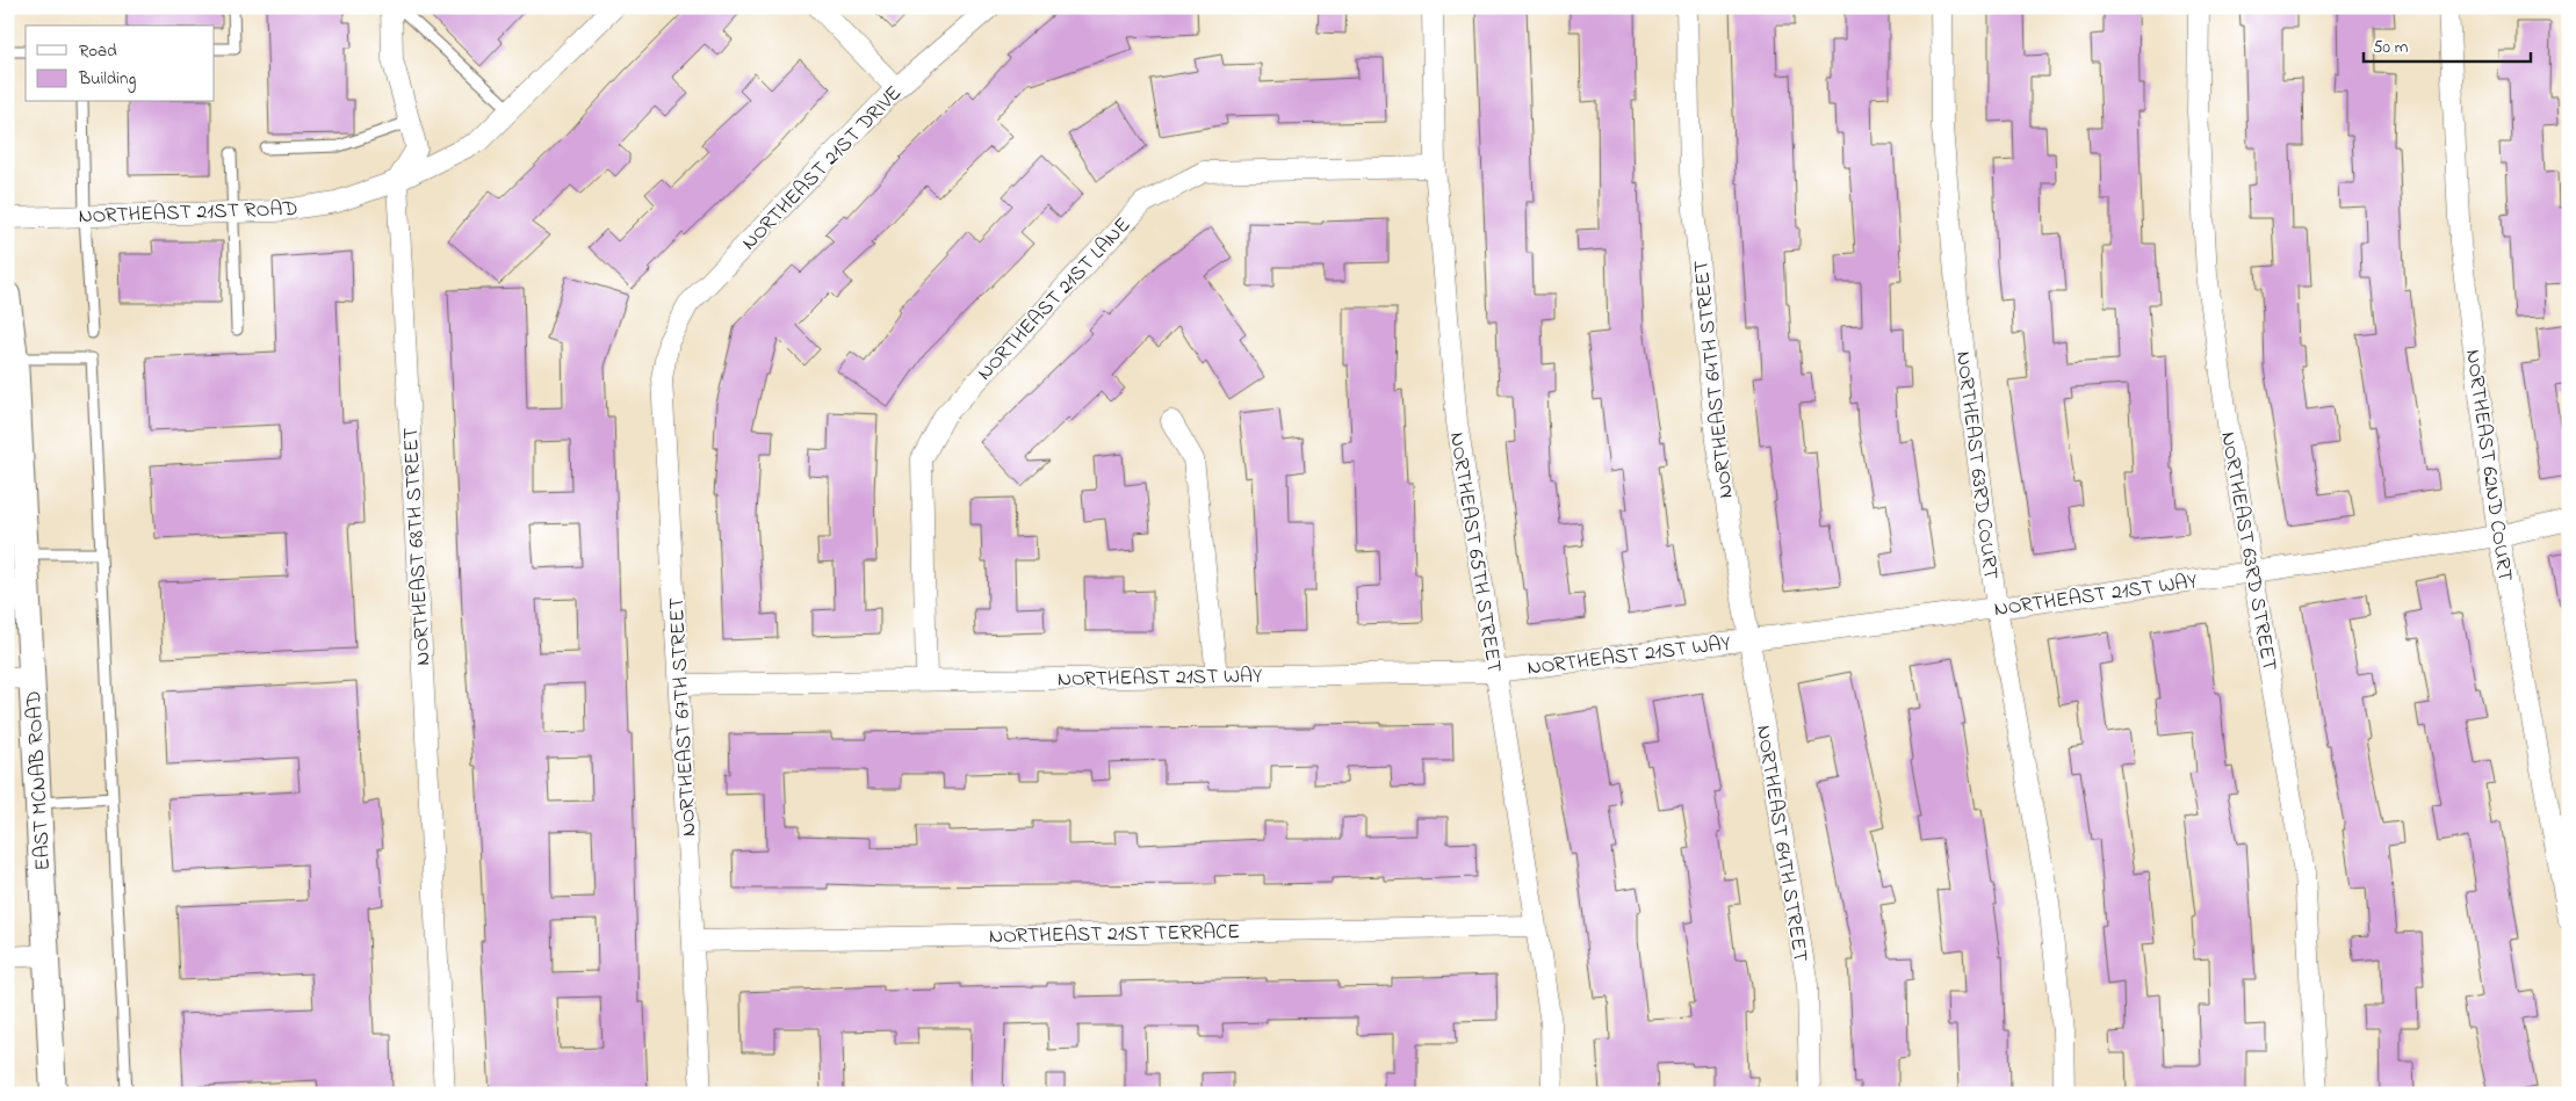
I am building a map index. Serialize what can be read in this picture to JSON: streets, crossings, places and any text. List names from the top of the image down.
{
  "streets": {
    "street": [
      "NORTHEAST 21ST DRIVE",
      "NORTHEAST 21ST ROAD",
      "NORTHEAST 21ST LANE",
      "NORTHEAST 64TH STREET",
      "NORTHEAST 63RD COURT",
      "NORTHEAST 62ND COURT",
      "NORTHEAST 68TH STREET",
      "NORTHEAST 63RD STREET",
      "NORTHEAST 65TH STREET",
      "NORTHEAST 21ST WAY",
      "NORTHEAST 67TH STREET",
      "EAST MCNAB ROAD",
      "NORTHEAST 21ST TERRACE"
    ]
  },
  "crossings": [
    ["NORTHEAST 21ST DRIVE", "NORTHEAST 67TH STREET"],
    ["NORTHEAST 21ST ROAD", "NORTHEAST 68TH STREET"],
    ["NORTHEAST 21ST LANE", "NORTHEAST 65TH STREET"],
    ["NORTHEAST 21ST LANE", "NORTHEAST 21ST WAY"],
    ["NORTHEAST 64TH STREET", "NORTHEAST 21ST WAY"],
    ["NORTHEAST 63RD COURT", "NORTHEAST 21ST WAY"],
    ["NORTHEAST 62ND COURT", "NORTHEAST 21ST WAY"],
    ["NORTHEAST 63RD STREET", "NORTHEAST 21ST WAY"],
    ["NORTHEAST 65TH STREET", "NORTHEAST 21ST WAY"],
    ["NORTHEAST 65TH STREET", "NORTHEAST 21ST TERRACE"],
    ["NORTHEAST 21ST WAY", "NORTHEAST 67TH STREET"],
    ["NORTHEAST 67TH STREET", "NORTHEAST 21ST TERRACE"]
  ],
  "legend": ["Road", "Building"],
  "scale_bar": "50 m"
}
